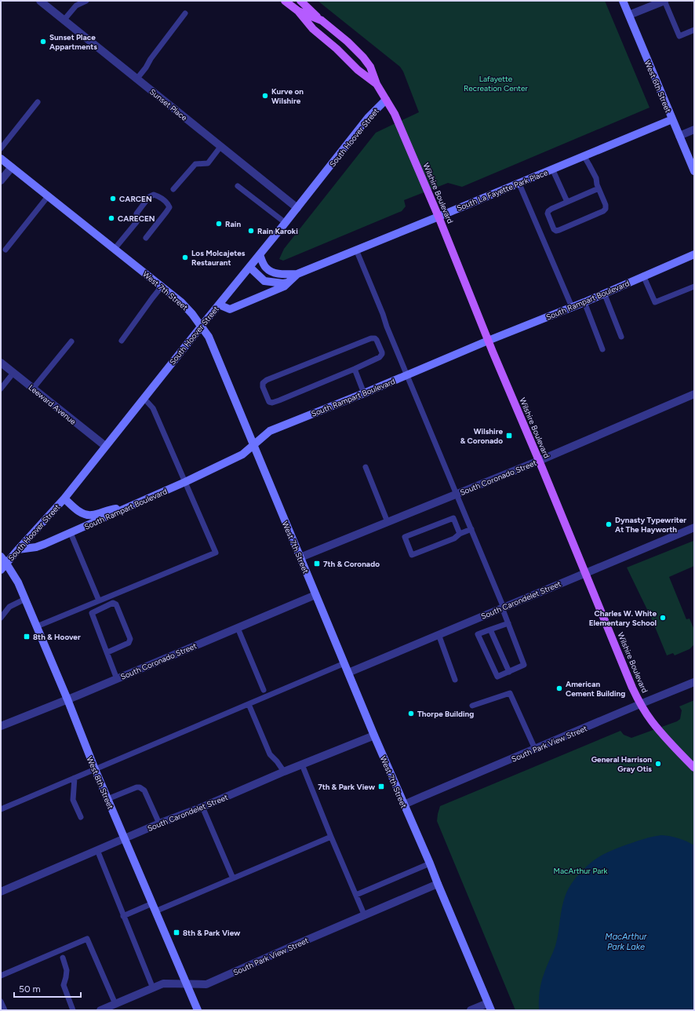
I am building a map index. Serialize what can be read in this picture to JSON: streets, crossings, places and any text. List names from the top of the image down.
{
  "streets": {
    "main road": ["Wilshire Boulevard"],
    "street": [
      "West 6th Street",
      "Sunset Place",
      "South Hoover Street",
      "South La Fayette Park Place",
      "West 7th Street",
      "South Rampart Boulevard",
      "Leeward Avenue",
      "South Coronado Street",
      "South Carondelet Street",
      "South Park View Street",
      "West 8th Street"
    ]
  },
  "crossings": [
    ["West 6th Street", "South La Fayette Park Place"],
    ["Sunset Place", "South Hoover Street"],
    ["South Hoover Street", "South La Fayette Park Place"],
    ["South Hoover Street", "Wilshire Boulevard"],
    ["South Hoover Street", "West 7th Street"],
    ["South Hoover Street", "South Rampart Boulevard"],
    ["South Hoover Street", "Leeward Avenue"],
    ["South Hoover Street", "West 8th Street"],
    ["South La Fayette Park Place", "Wilshire Boulevard"],
    ["Wilshire Boulevard", "South Rampart Boulevard"],
    ["Wilshire Boulevard", "South Coronado Street"],
    ["Wilshire Boulevard", "South Carondelet Street"],
    ["Wilshire Boulevard", "South Park View Street"],
    ["West 7th Street", "South Rampart Boulevard"],
    ["West 7th Street", "South Coronado Street"],
    ["West 7th Street", "South Carondelet Street"],
    ["West 7th Street", "South Park View Street"],
    ["South Coronado Street", "West 8th Street"],
    ["South Carondelet Street", "West 8th Street"],
    ["South Park View Street", "West 8th Street"]
  ],
  "water": ["MacArthur Park Lake"],
  "parks": ["Lafayette Recreation Center", "MacArthur Park"],
  "places": {
    "other": [
      "Sunset Place Appartments",
      "Kurve on Wilshire",
      "CARCEN",
      "CARECEN",
      "Rain",
      "Rain Karoki",
      "Los Molcajetes Restaurant",
      "Dynasty Typewriter At The Hayworth",
      "Charles W. White Elementary School",
      "American Cement Building",
      "Thorpe Building",
      "General Harrison Gray Otis"
    ],
    "transit": [
      "Wilshire & Coronado",
      "7th & Coronado",
      "8th & Hoover",
      "7th & Park View",
      "8th & Park View"
    ]
  },
  "scale_bar": "50 m"
}
